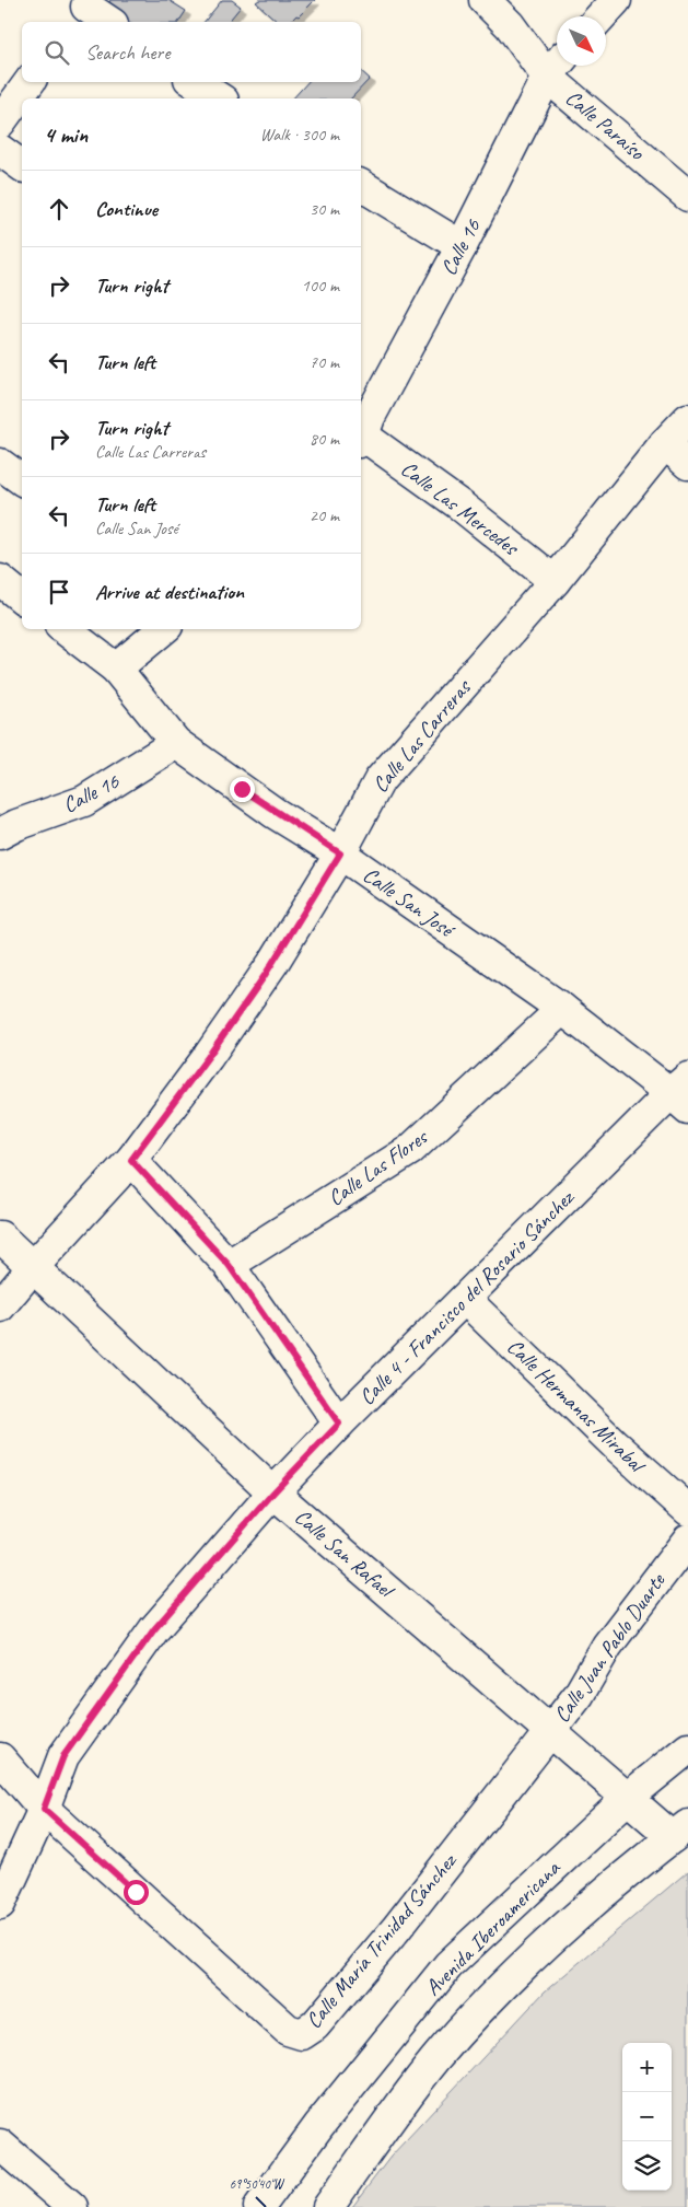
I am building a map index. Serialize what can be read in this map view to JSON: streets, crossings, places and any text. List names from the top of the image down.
{
  "streets": {
    "street": [
      "Calle Paraíso",
      "Calle 16",
      "Calle Las Mercedes",
      "Calle Las Carreras",
      "Calle San José",
      "Calle Las Flores",
      "Calle 4 - Francisco del Rosario Sánchez",
      "Calle Hermanas Mirabal",
      "Calle San Rafael",
      "Calle Juan Pablo Duarte",
      "Avenida Iberoamericana",
      "Calle María Trinidad Sánchez"
    ]
  },
  "crossings": [
    ["Calle Paraíso", "Calle 16"],
    ["Calle 16", "Calle Las Mercedes"],
    ["Calle 16", "Calle San José"],
    ["Calle Las Mercedes", "Calle Las Carreras"],
    ["Calle Las Carreras", "Calle San José"],
    ["Calle Las Carreras", "Calle San Rafael"],
    ["Calle San José", "Calle Las Flores"],
    ["Calle San José", "Calle 4 - Francisco del Rosario Sánchez"],
    ["Calle 4 - Francisco del Rosario Sánchez", "Calle Hermanas Mirabal"],
    ["Calle 4 - Francisco del Rosario Sánchez", "Calle San Rafael"],
    ["Calle 4 - Francisco del Rosario Sánchez", "Calle María Trinidad Sánchez"],
    ["Calle San Rafael", "Calle Juan Pablo Duarte"],
    ["Calle San Rafael", "Avenida Iberoamericana"],
    ["Calle San Rafael", "Calle María Trinidad Sánchez"],
    ["Calle Juan Pablo Duarte", "Calle María Trinidad Sánchez"]
  ],
  "north": "bottom right",
  "page": {
    "search": "Search here",
    "heading": ["4 min", "Walk · 300 m"],
    "list": [
      ["Continue", "30 m"],
      ["Turn right", "100 m"],
      ["Turn left", "70 m"],
      ["Turn right", "Calle Las Carreras", "80 m"],
      ["Turn left", "Calle San José", "20 m"],
      "Arrive at destination"
    ],
    "map_buttons": ["+", "−"]
  },
  "coordinates": ["69°50'40\"W"]
}
